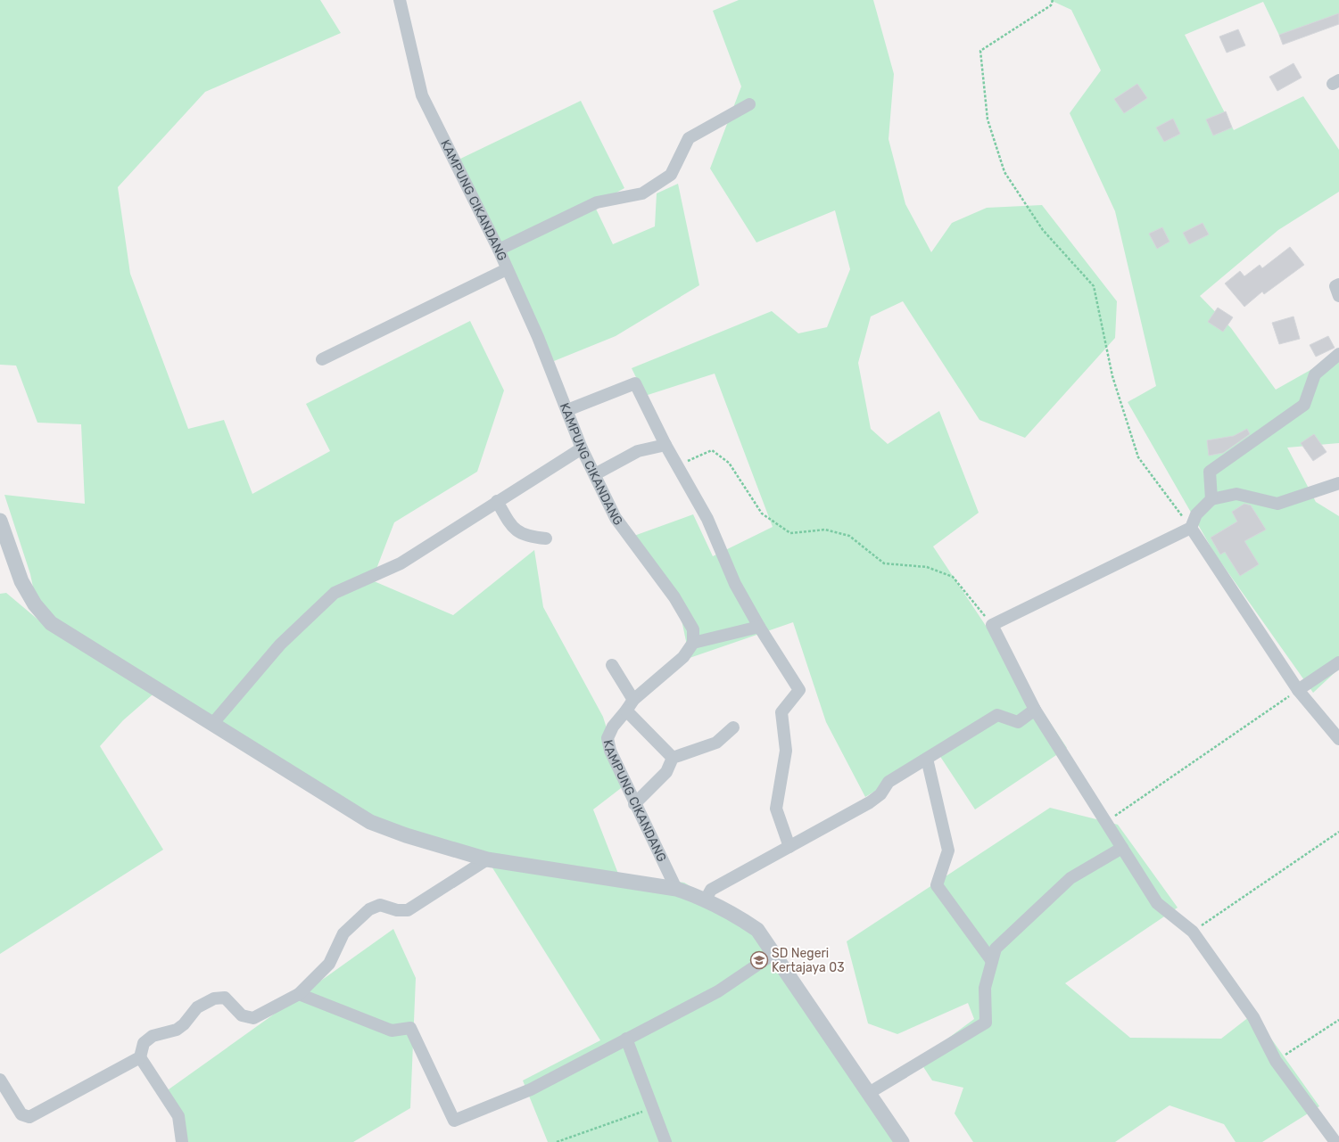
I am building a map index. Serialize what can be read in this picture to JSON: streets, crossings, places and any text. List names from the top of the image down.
{
  "streets": {
    "street": ["KAMPUNG CIKANDANG"]
  },
  "places": {
    "school or university": ["SD Negeri Kertajaya 03"]
  }
}
